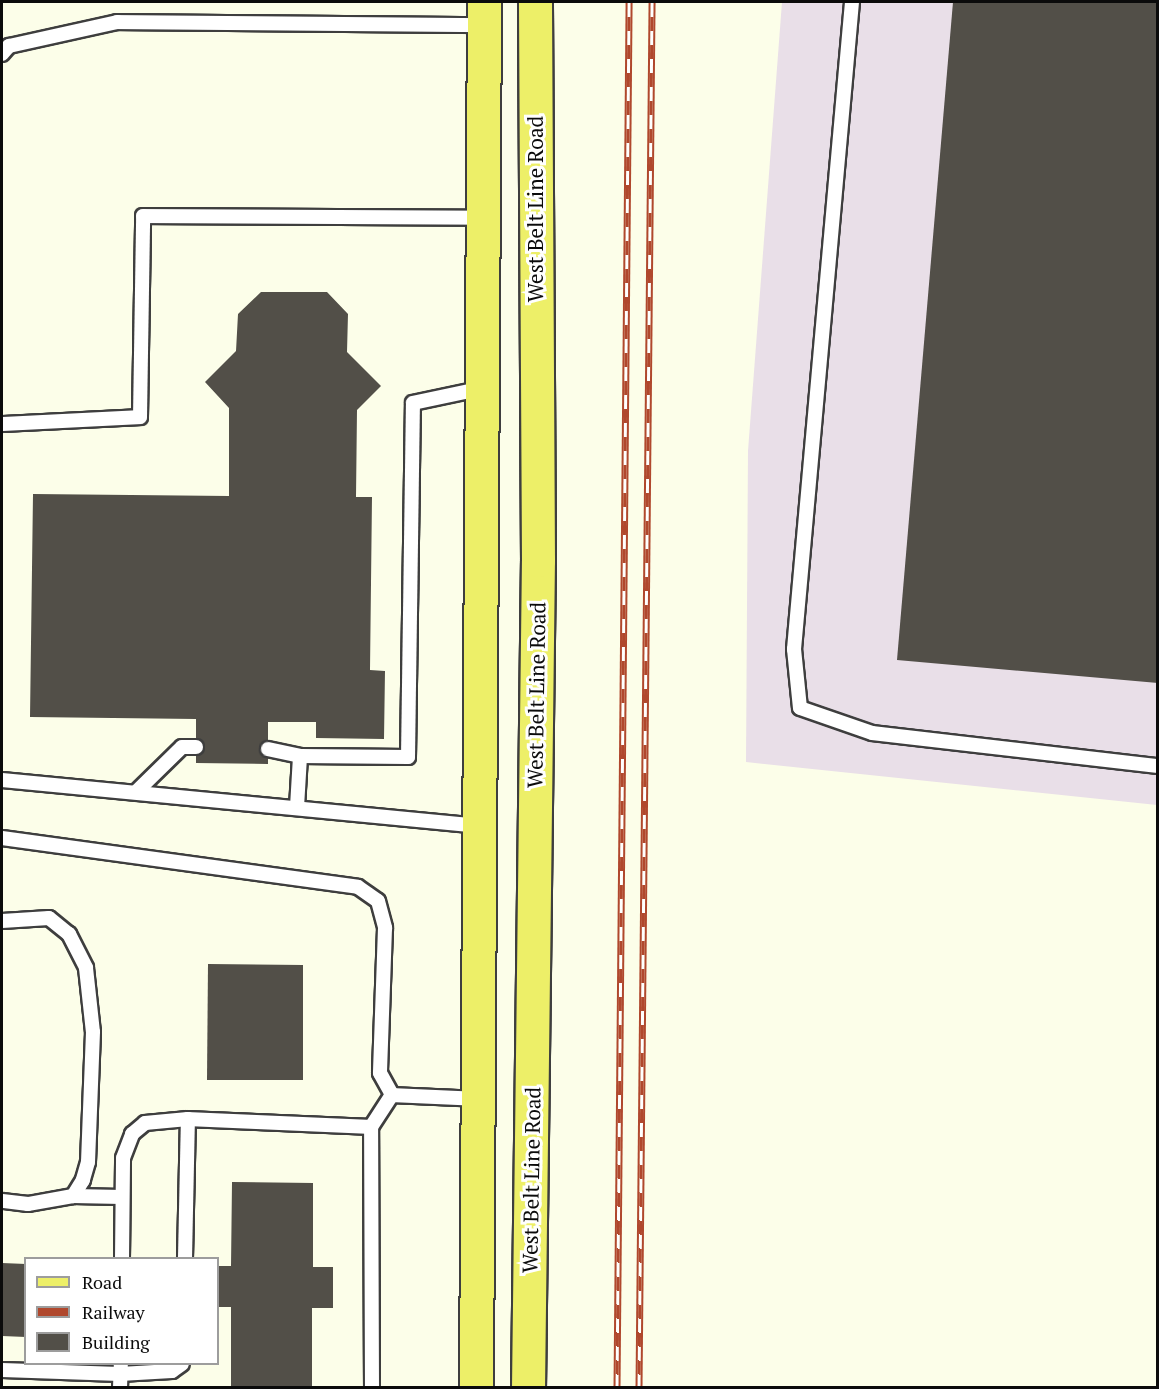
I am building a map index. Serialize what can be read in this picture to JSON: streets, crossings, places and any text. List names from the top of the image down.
{
  "streets": {
    "main road": ["West Belt Line Road"]
  },
  "legend": ["Road", "Railway", "Building"]
}
